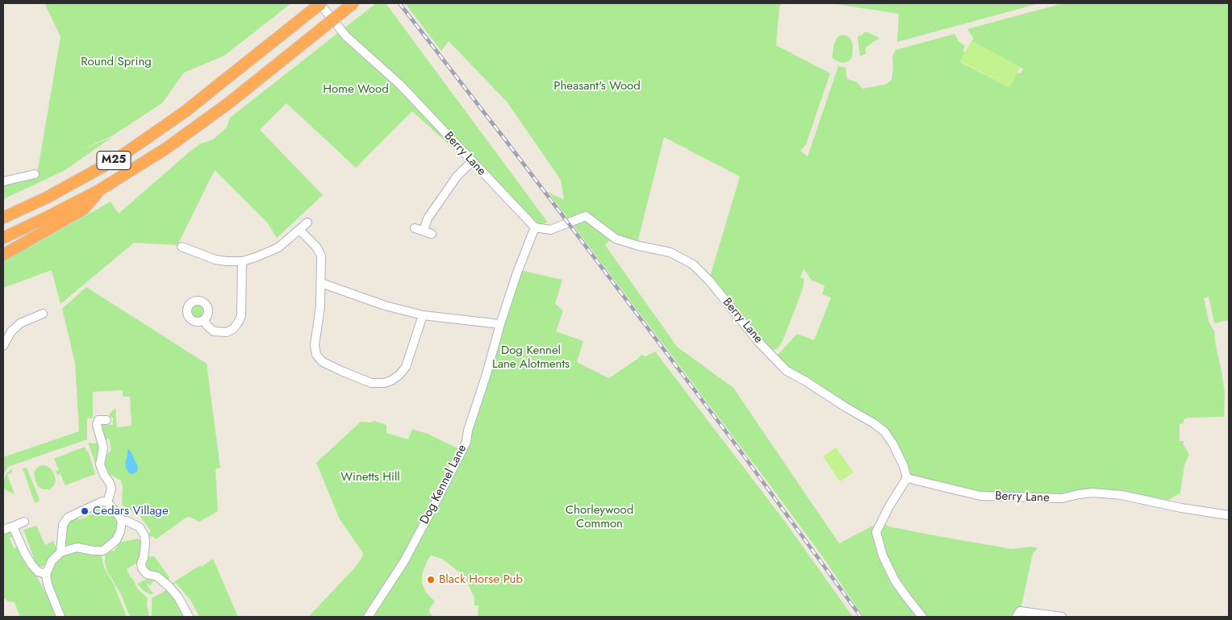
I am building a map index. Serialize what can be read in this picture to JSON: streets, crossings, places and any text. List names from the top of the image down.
{
  "streets": {
    "highway": ["M25"],
    "street": ["Berry Lane", "Dog Kennel Lane"]
  },
  "crossings": [
    ["Berry Lane", "M25"],
    ["Berry Lane", "Dog Kennel Lane"]
  ],
  "parks": [
    "Round Spring",
    "Pheasant's Wood",
    "Home Wood",
    "Dog Kennel Lane Alotments",
    "Winetts Hill",
    "Chorleywood Common"
  ],
  "places": ["Cedars Village", "Black Horse Pub"]
}
